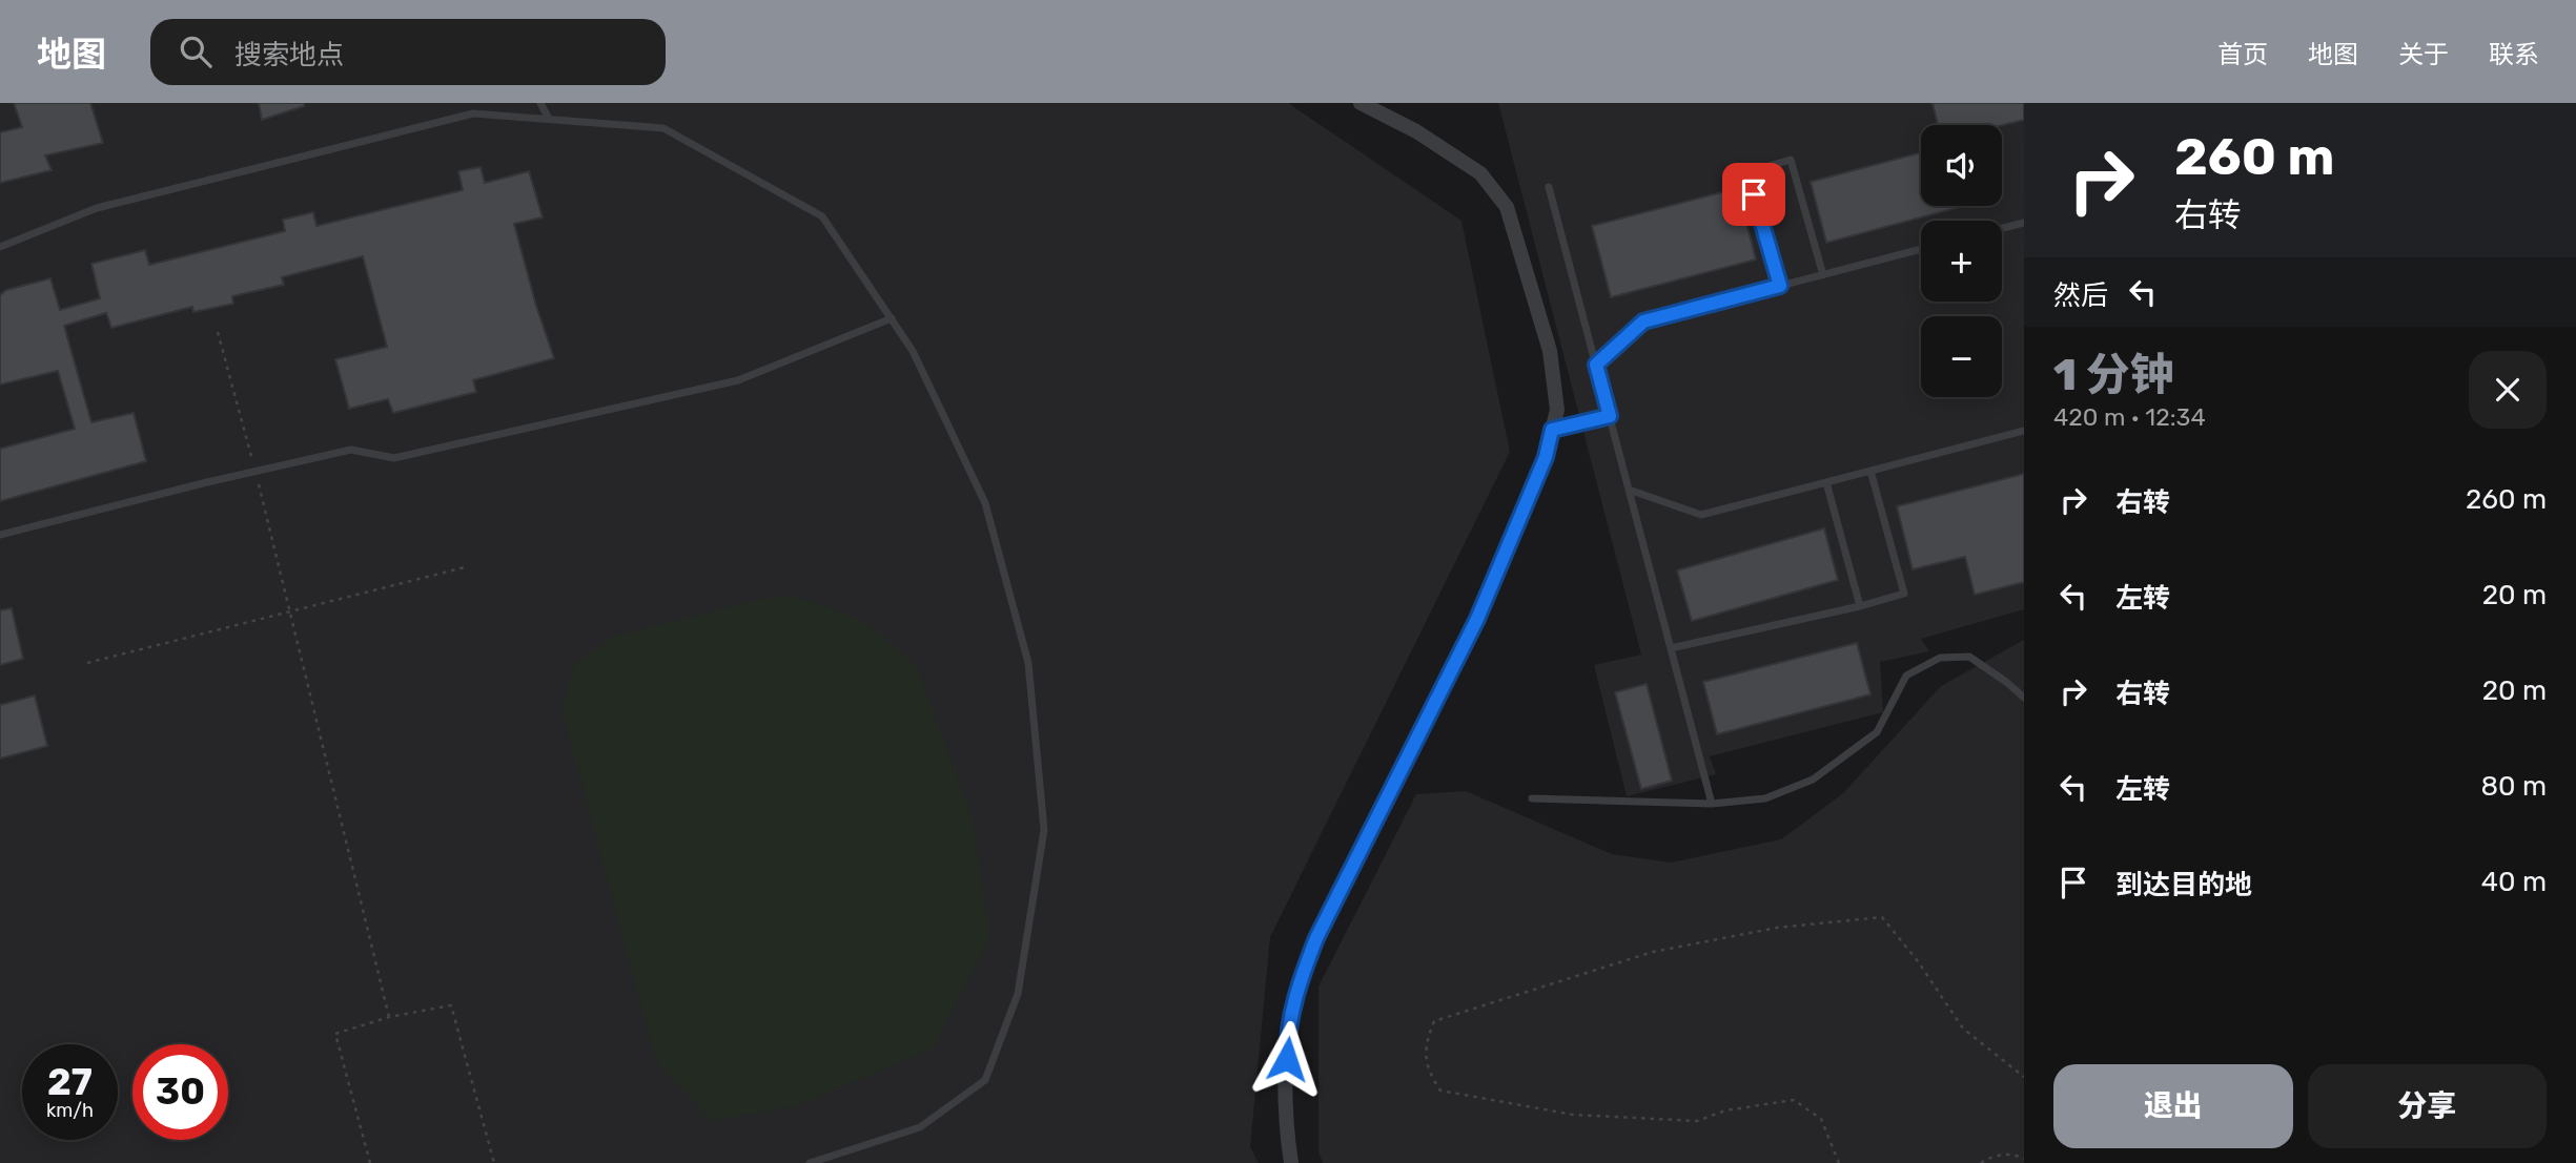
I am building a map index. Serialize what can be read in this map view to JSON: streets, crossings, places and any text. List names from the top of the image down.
{
  "page": {
    "header": "地图",
    "search": "搜索地点",
    "nav": [
      "首页",
      "地图",
      "关于",
      "联系"
    ],
    "turn": ["260 m", "右转"],
    "map_buttons": ["+", "−"],
    "then": "然后",
    "heading": ["1 分钟", "420 m · 12:34"],
    "list": [
      {
        "name": "右转",
        "value": "260 m"
      },
      {
        "name": "左转",
        "value": "20 m"
      },
      {
        "name": "右转",
        "value": "20 m"
      },
      {
        "name": "左转",
        "value": "80 m"
      },
      {
        "name": "到达目的地",
        "value": "40 m"
      }
    ],
    "speed": "27 km/h",
    "limit": "30",
    "buttons": ["退出", "分享"]
  }
}
